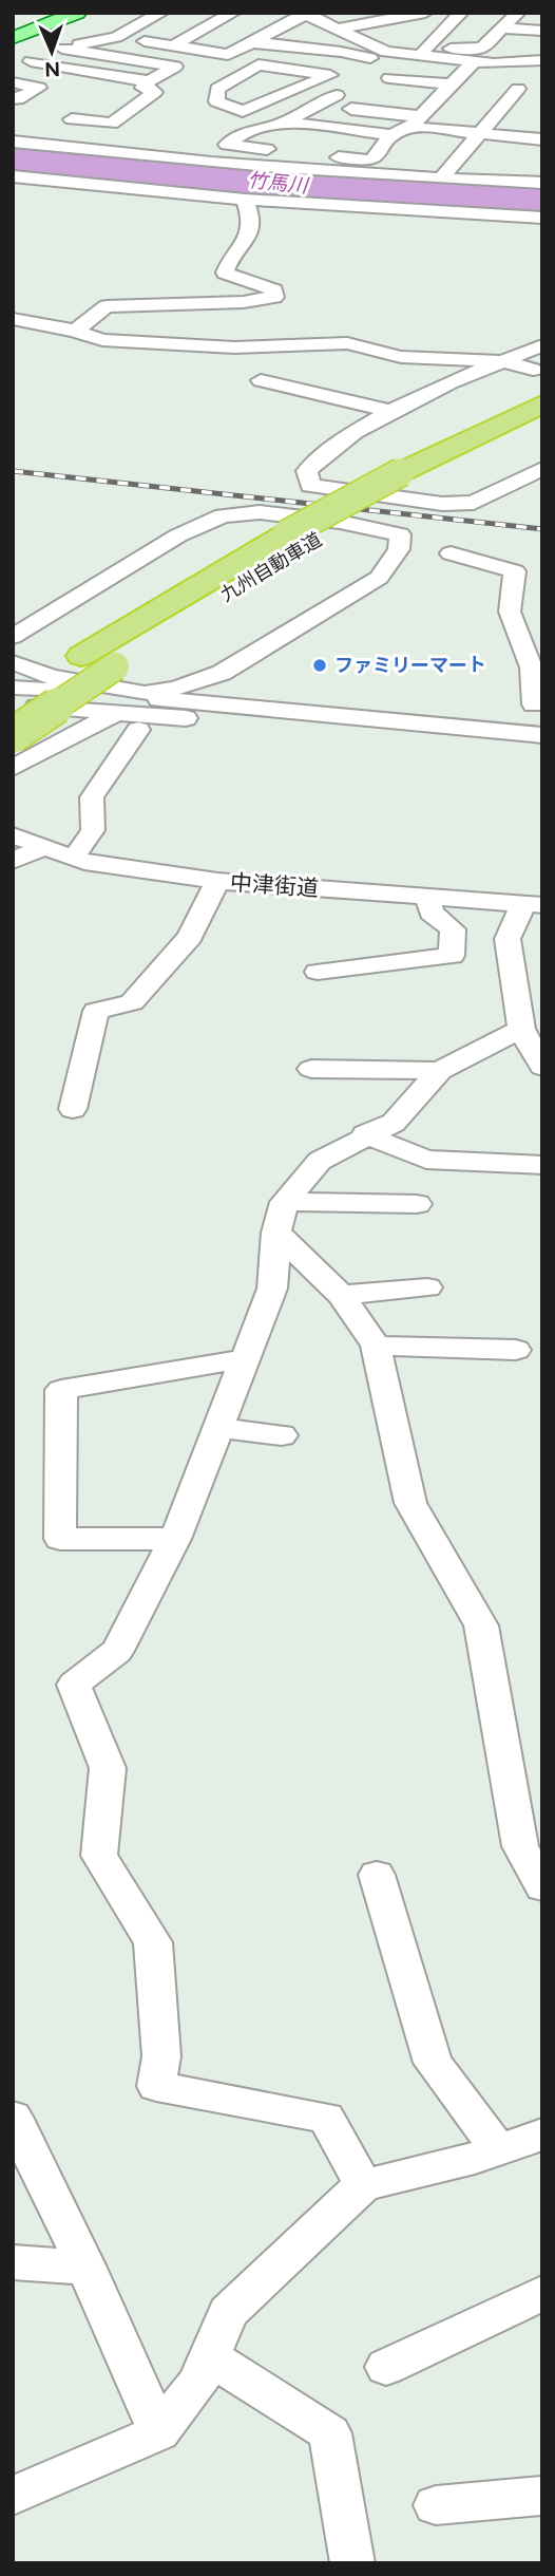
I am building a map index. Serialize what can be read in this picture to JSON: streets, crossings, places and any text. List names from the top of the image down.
{
  "streets": {
    "highway": ["九州自動車道"],
    "street": ["中津街道"]
  },
  "water": ["竹馬川"],
  "places": ["ファミリーマート"],
  "north": "bottom"
}
